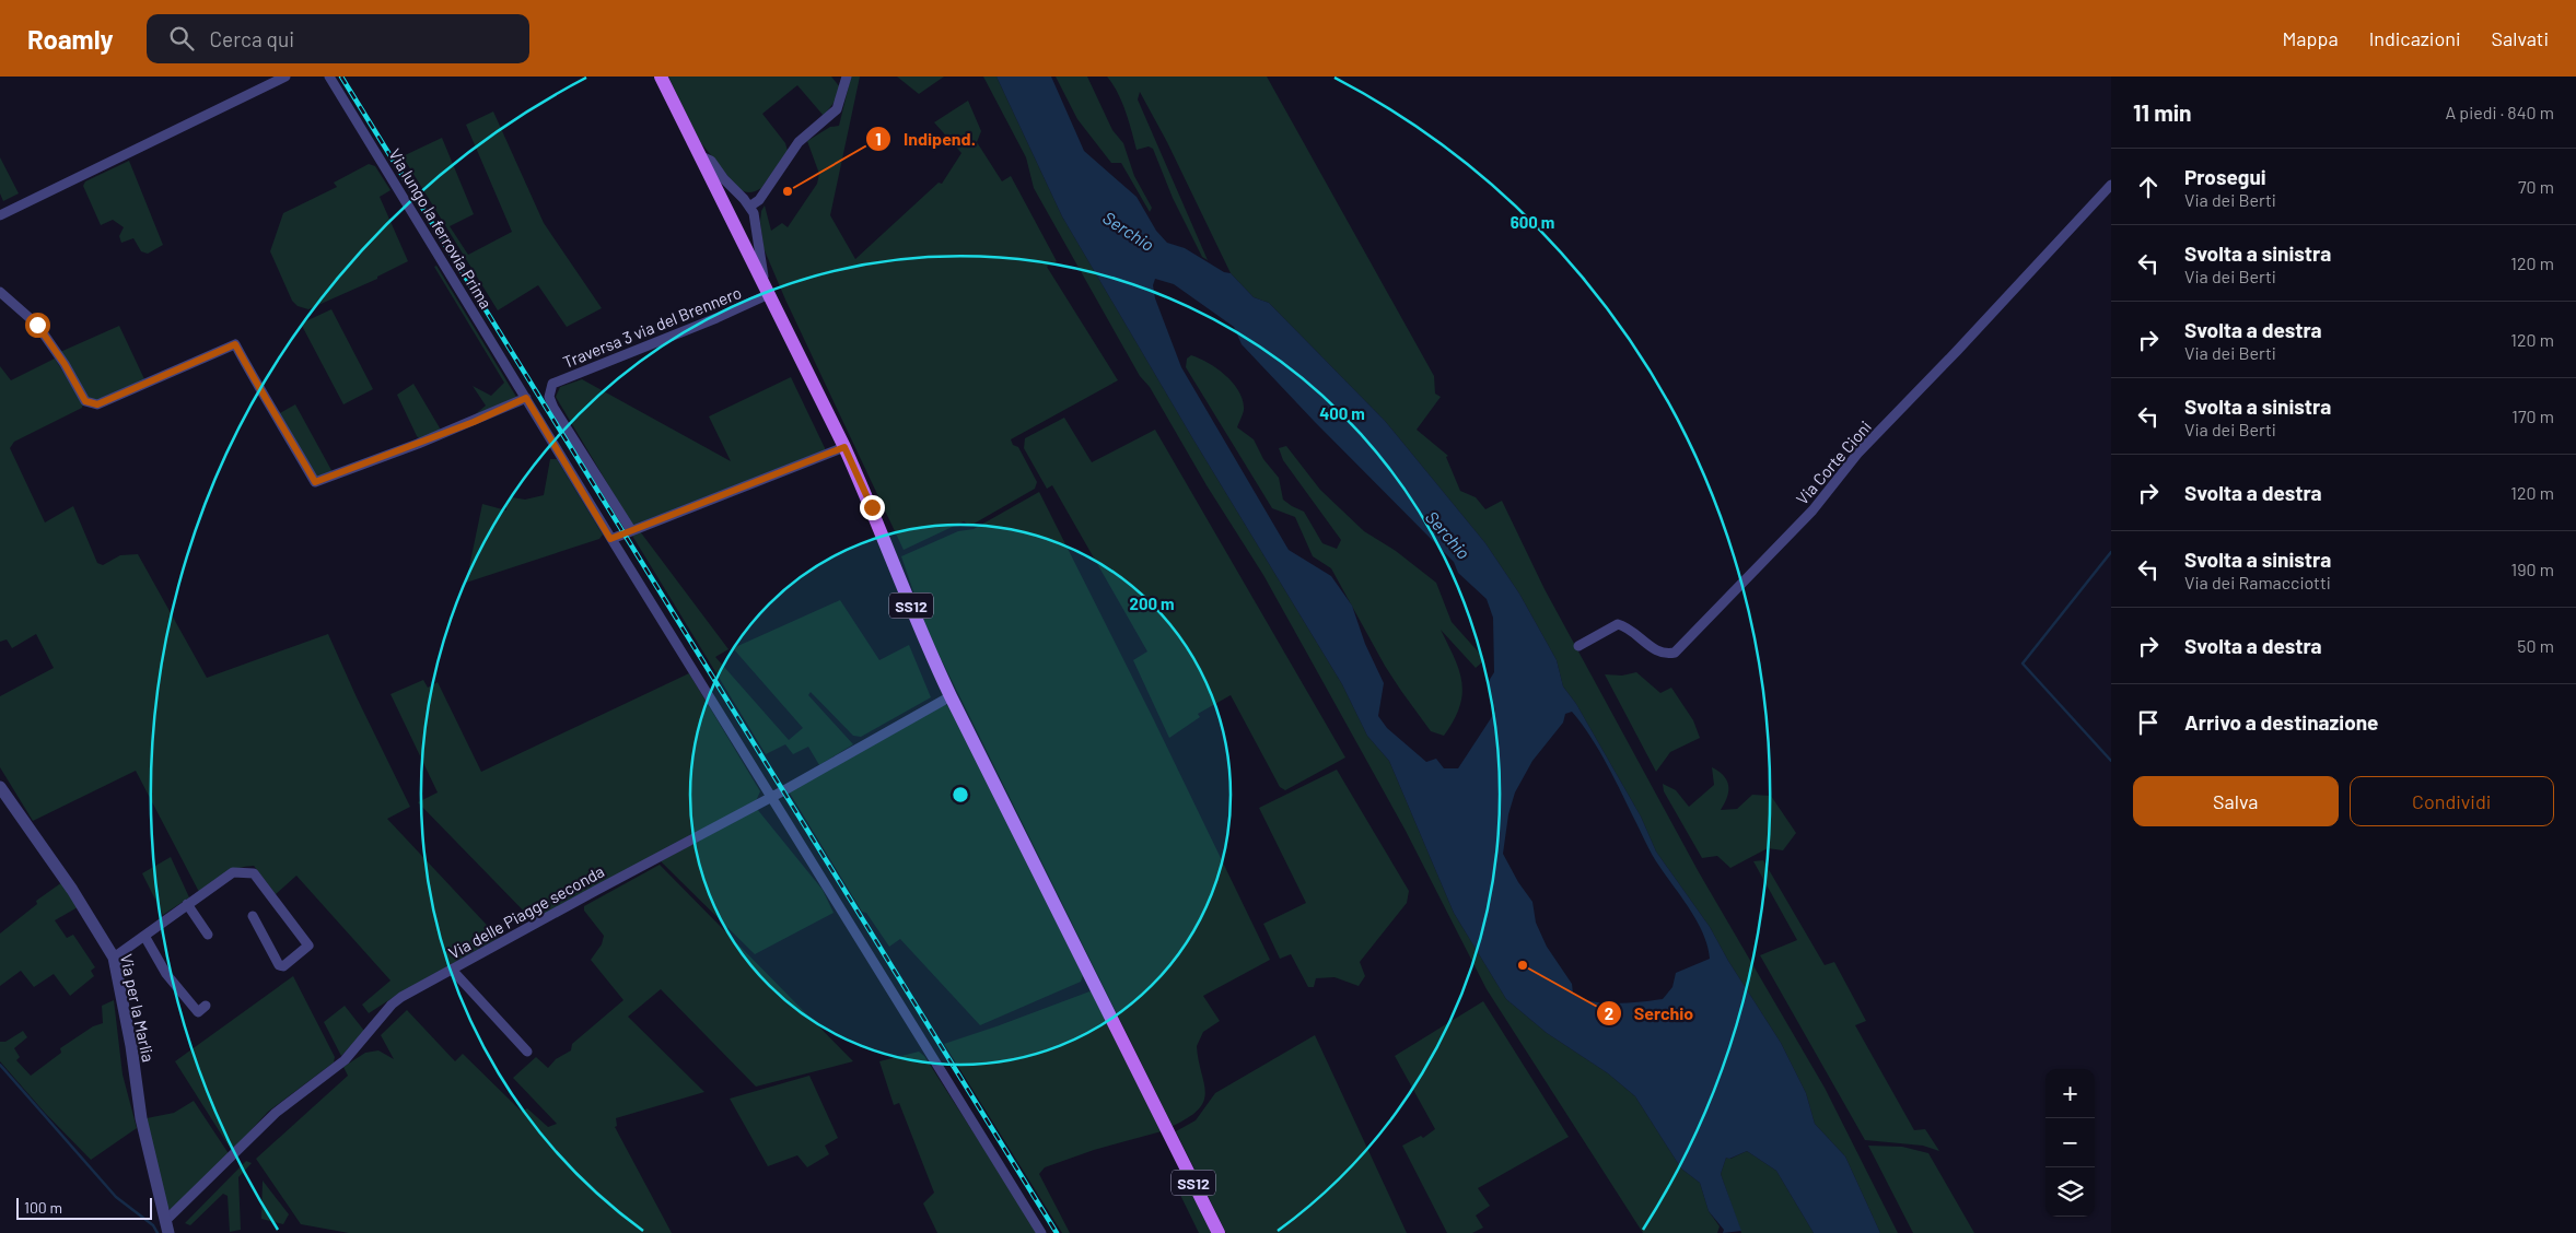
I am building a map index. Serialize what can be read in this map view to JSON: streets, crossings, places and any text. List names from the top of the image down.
{
  "streets": {
    "main road": ["SS12"],
    "street": [
      "Via lungo la ferrovia Prima",
      "Traversa 3 via del Brennero",
      "Via Corte Cioni",
      "Via delle Piagge seconda",
      "Via per la Marlia"
    ]
  },
  "crossings": [
    ["Via lungo la ferrovia Prima", "Via delle Piagge seconda"],
    ["Traversa 3 via del Brennero", "SS12"],
    ["SS12", "Via delle Piagge seconda"],
    ["Via delle Piagge seconda", "Via per la Marlia"]
  ],
  "water": ["Serchio"],
  "places": ["Indipend.", "Serchio"],
  "scale_bar": "100 m",
  "page": {
    "header": "Roamly",
    "search": "Cerca qui",
    "nav": ["Mappa", "Indicazioni", "Salvati"],
    "heading": ["11 min", "A piedi · 840 m"],
    "list": [
      ["Prosegui", "Via dei Berti", "70 m"],
      ["Svolta a sinistra", "Via dei Berti", "120 m"],
      ["Svolta a destra", "Via dei Berti", "120 m"],
      ["Svolta a sinistra", "Via dei Berti", "170 m"],
      ["Svolta a destra", "120 m"],
      ["Svolta a sinistra", "Via dei Ramacciotti", "190 m"],
      ["Svolta a destra", "50 m"],
      "Arrivo a destinazione"
    ],
    "buttons": ["Salva", "Condividi"],
    "map_buttons": ["+", "−"],
    "scale": "100 m"
  },
  "rings": ["600 m", "400 m", "200 m"]
}
